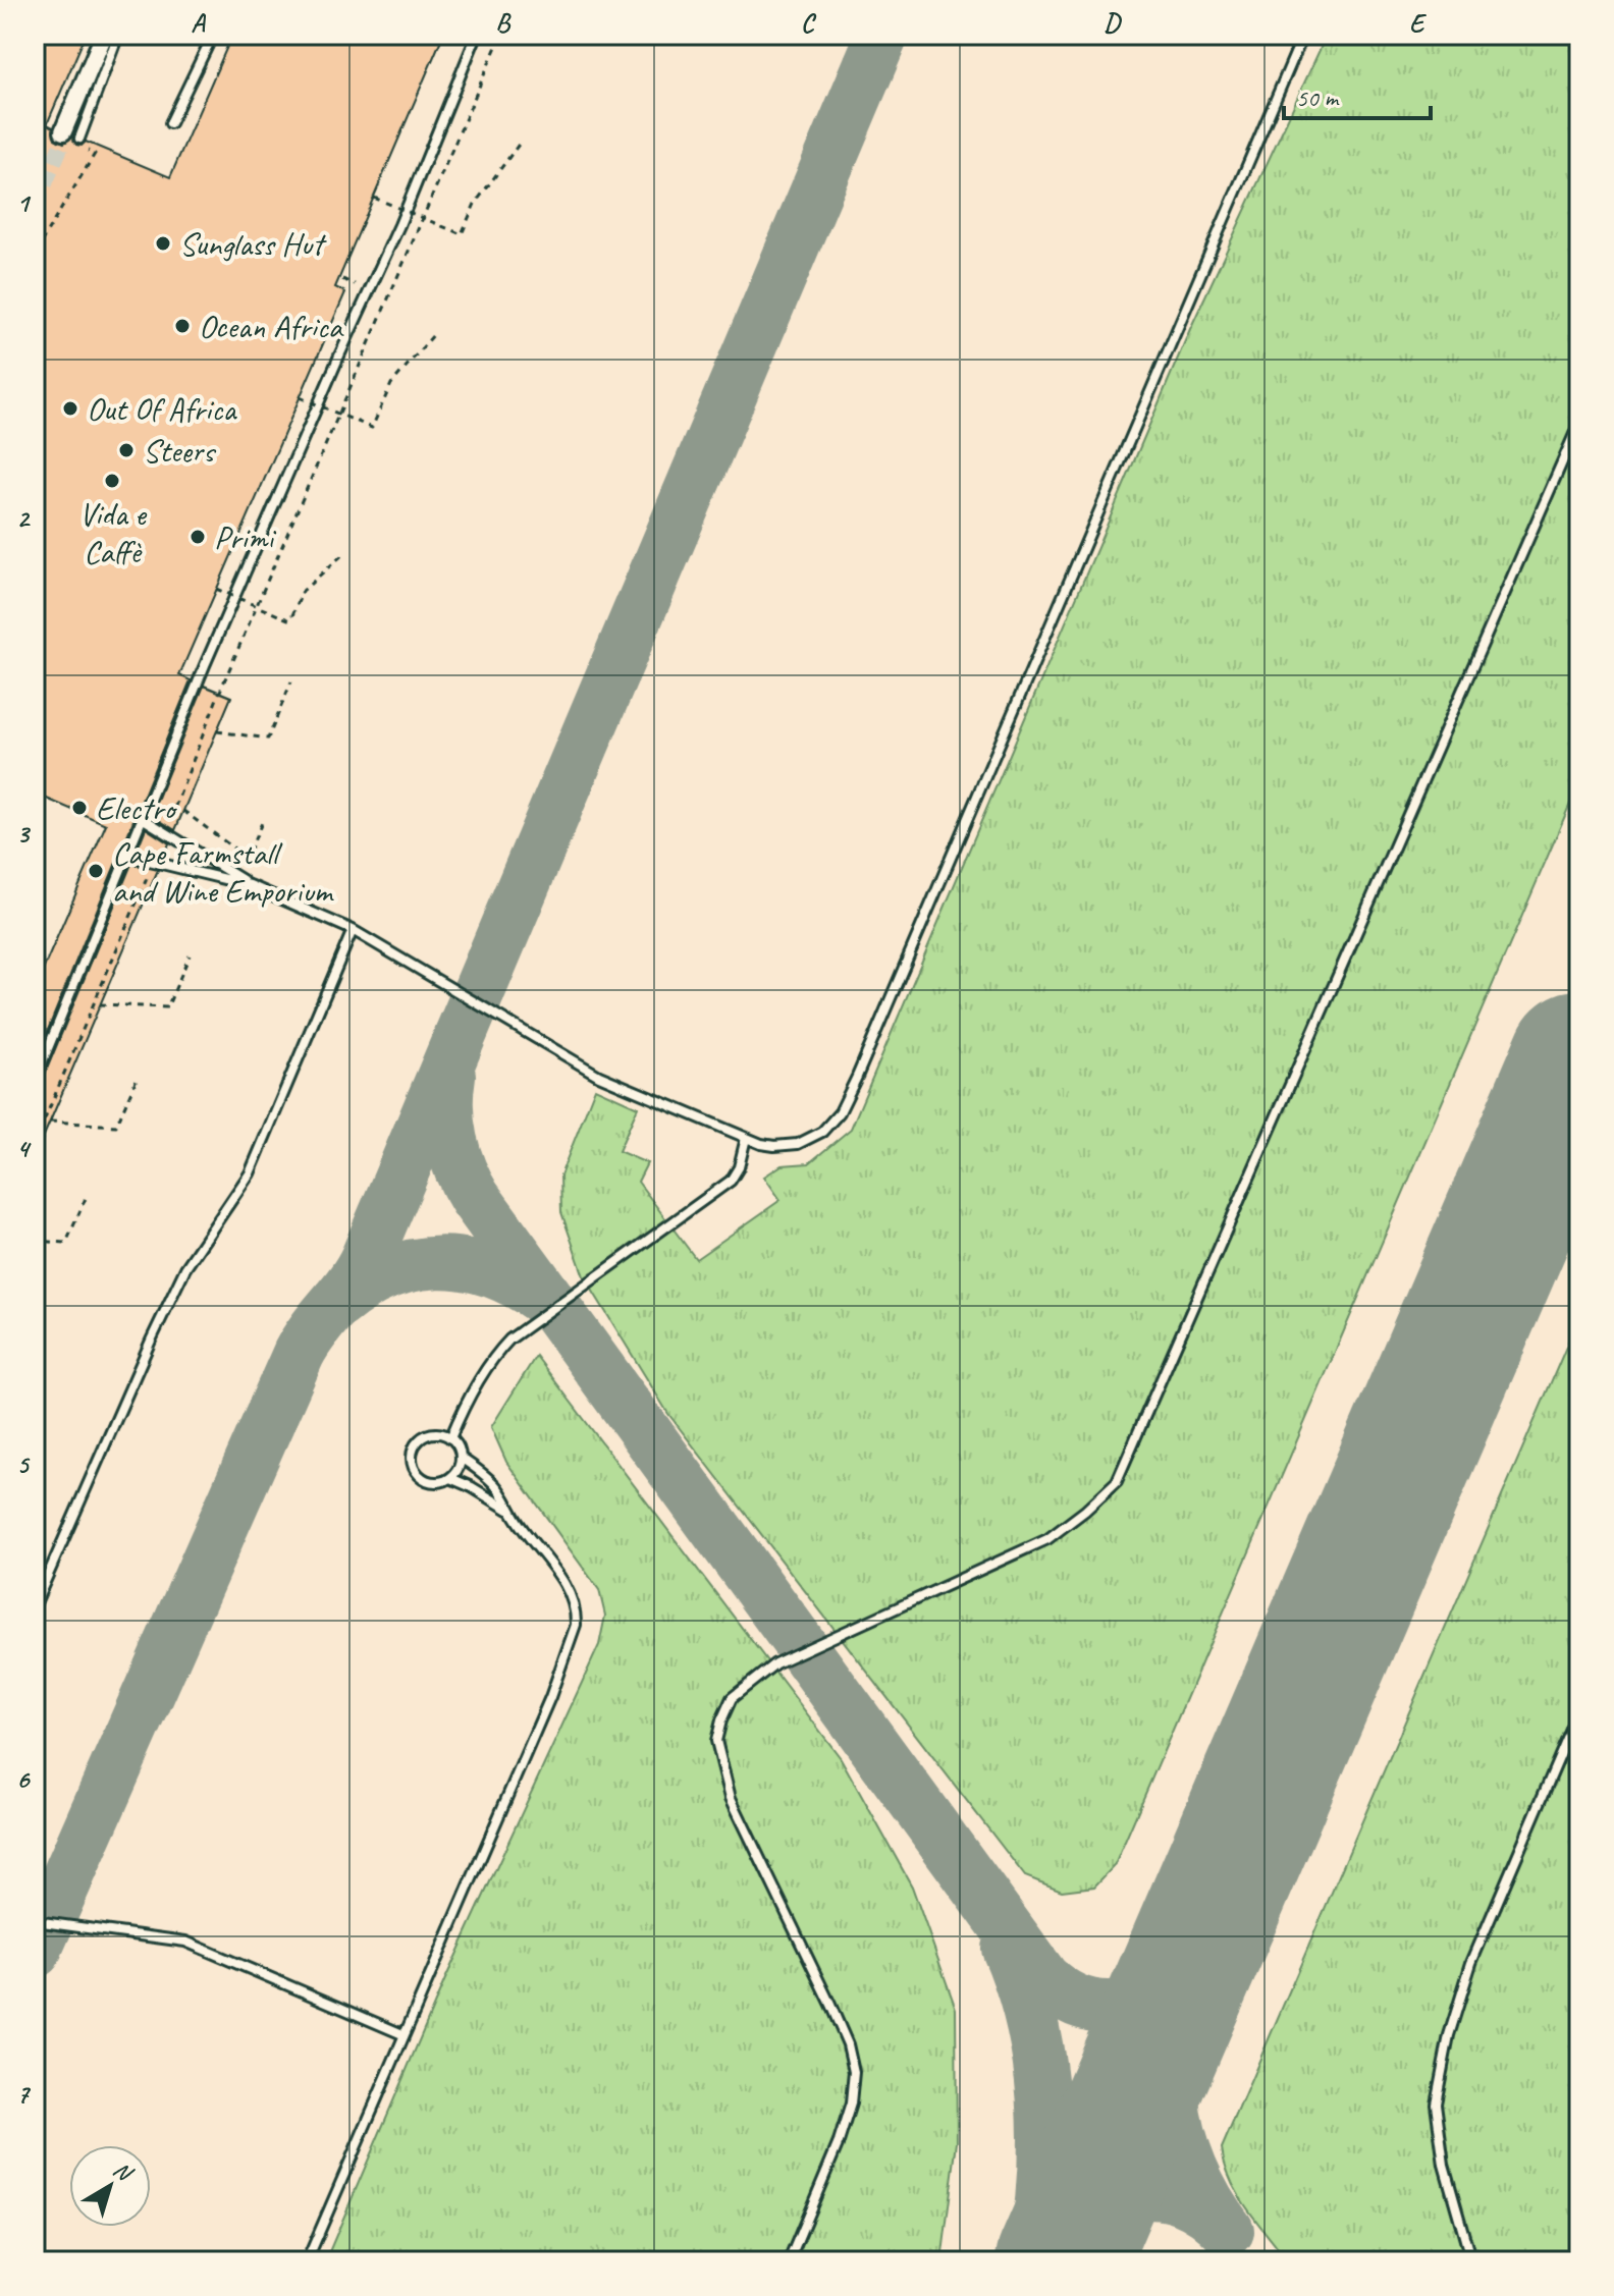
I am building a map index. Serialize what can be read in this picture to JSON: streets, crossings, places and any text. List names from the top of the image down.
{
  "places": [
    "Sunglass Hut",
    "Ocean Africa",
    "Out Of Africa",
    "Steers",
    "Vida e Caffè",
    "Primi",
    "Electro",
    "Cape Farmstall and Wine Emporium"
  ],
  "scale_bar": "50 m",
  "north": "top right",
  "grid": {
    "columns": [
      "A",
      "B",
      "C",
      "D",
      "E"
    ],
    "rows": [
      "1",
      "2",
      "3",
      "4",
      "5",
      "6",
      "7"
    ]
  }
}
